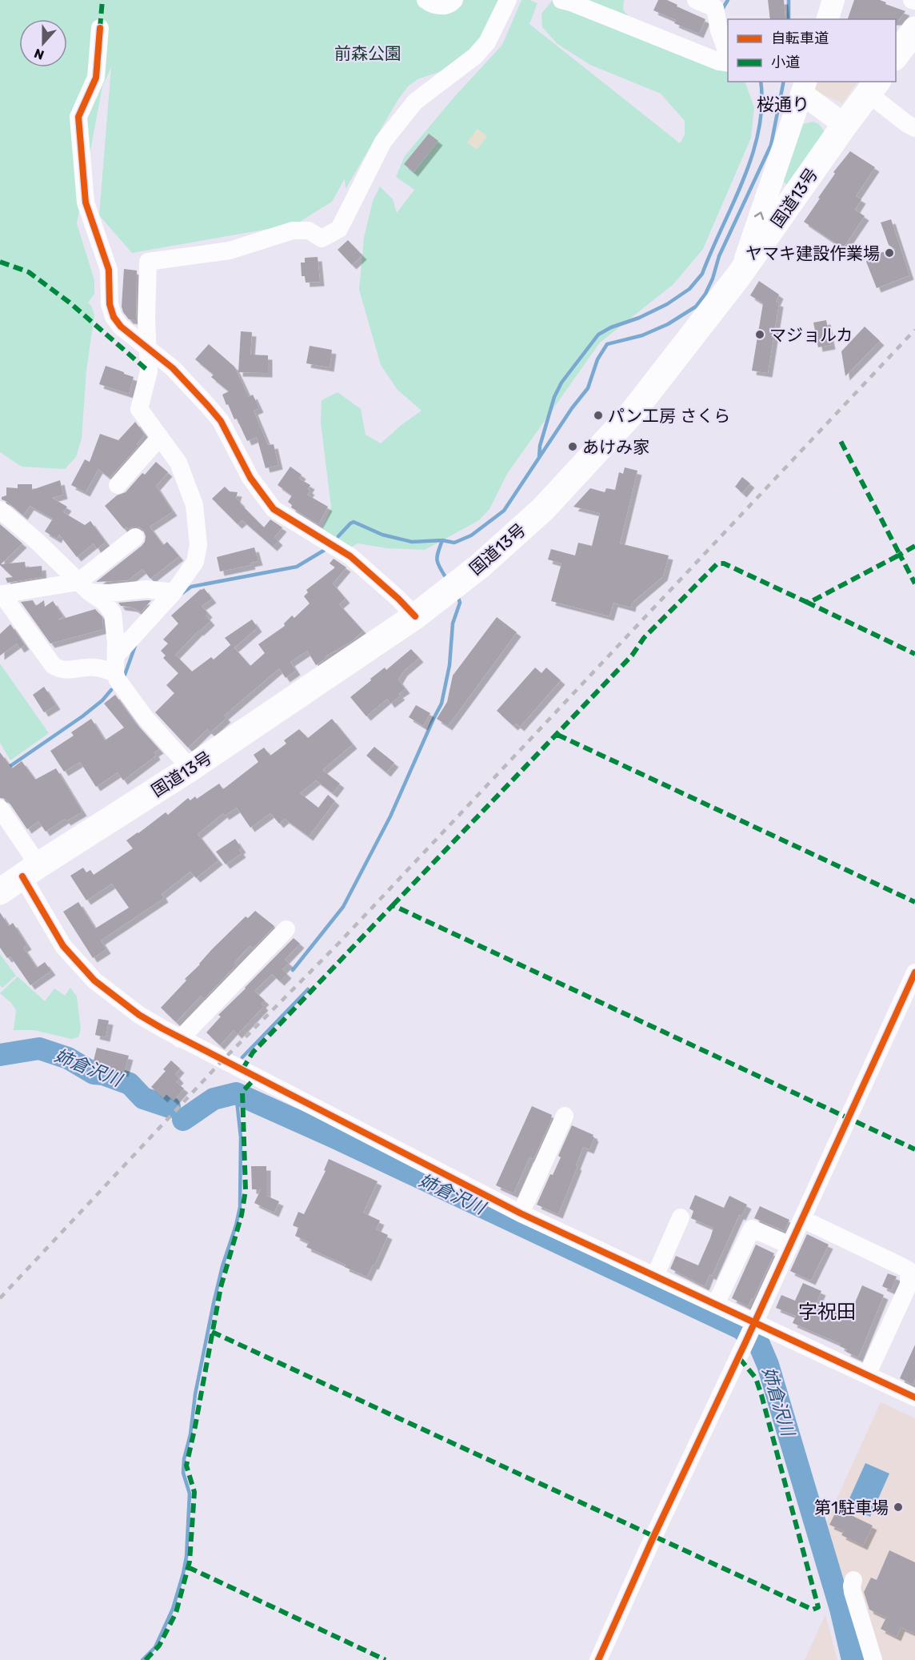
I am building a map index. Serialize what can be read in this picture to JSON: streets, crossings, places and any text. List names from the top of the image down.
{
  "streets": {
    "highway": ["国道13号"]
  },
  "districts": ["桜通り", "字祝田"],
  "water": ["姉倉沢川"],
  "parks": ["前森公園"],
  "places": [
    "ヤマキ建設作業場",
    "マジョルカ",
    "パン工房 さくら",
    "あけみ家",
    "第1駐車場"
  ],
  "legend": ["自転車道", "小道"],
  "north": "bottom"
}
